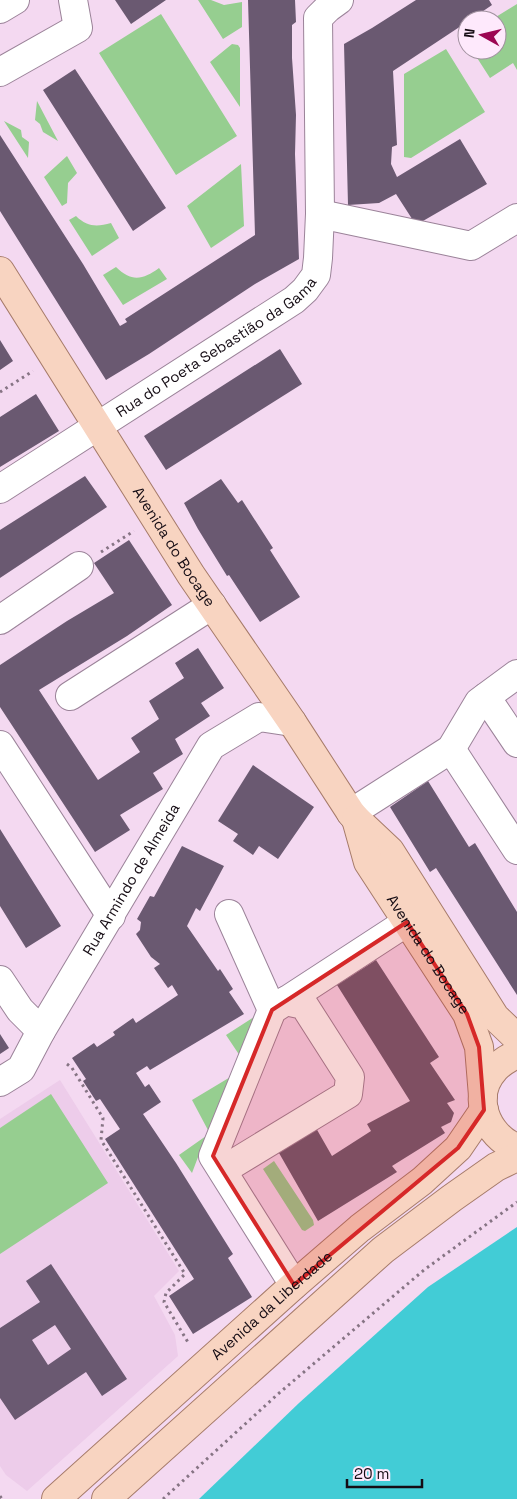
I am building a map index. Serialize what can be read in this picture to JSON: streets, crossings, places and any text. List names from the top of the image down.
{
  "streets": {
    "main road": ["Avenida do Bocage", "Avenida da Liberdade"],
    "street": ["Rua do Poeta Sebastião da Gama", "Rua Armindo de Almeida"]
  },
  "crossings": [
    ["Rua do Poeta Sebastião da Gama", "Avenida do Bocage"],
    ["Avenida do Bocage", "Rua Armindo de Almeida"],
    ["Avenida do Bocage", "Avenida da Liberdade"]
  ],
  "scale_bar": "20 m",
  "north": "left"
}
